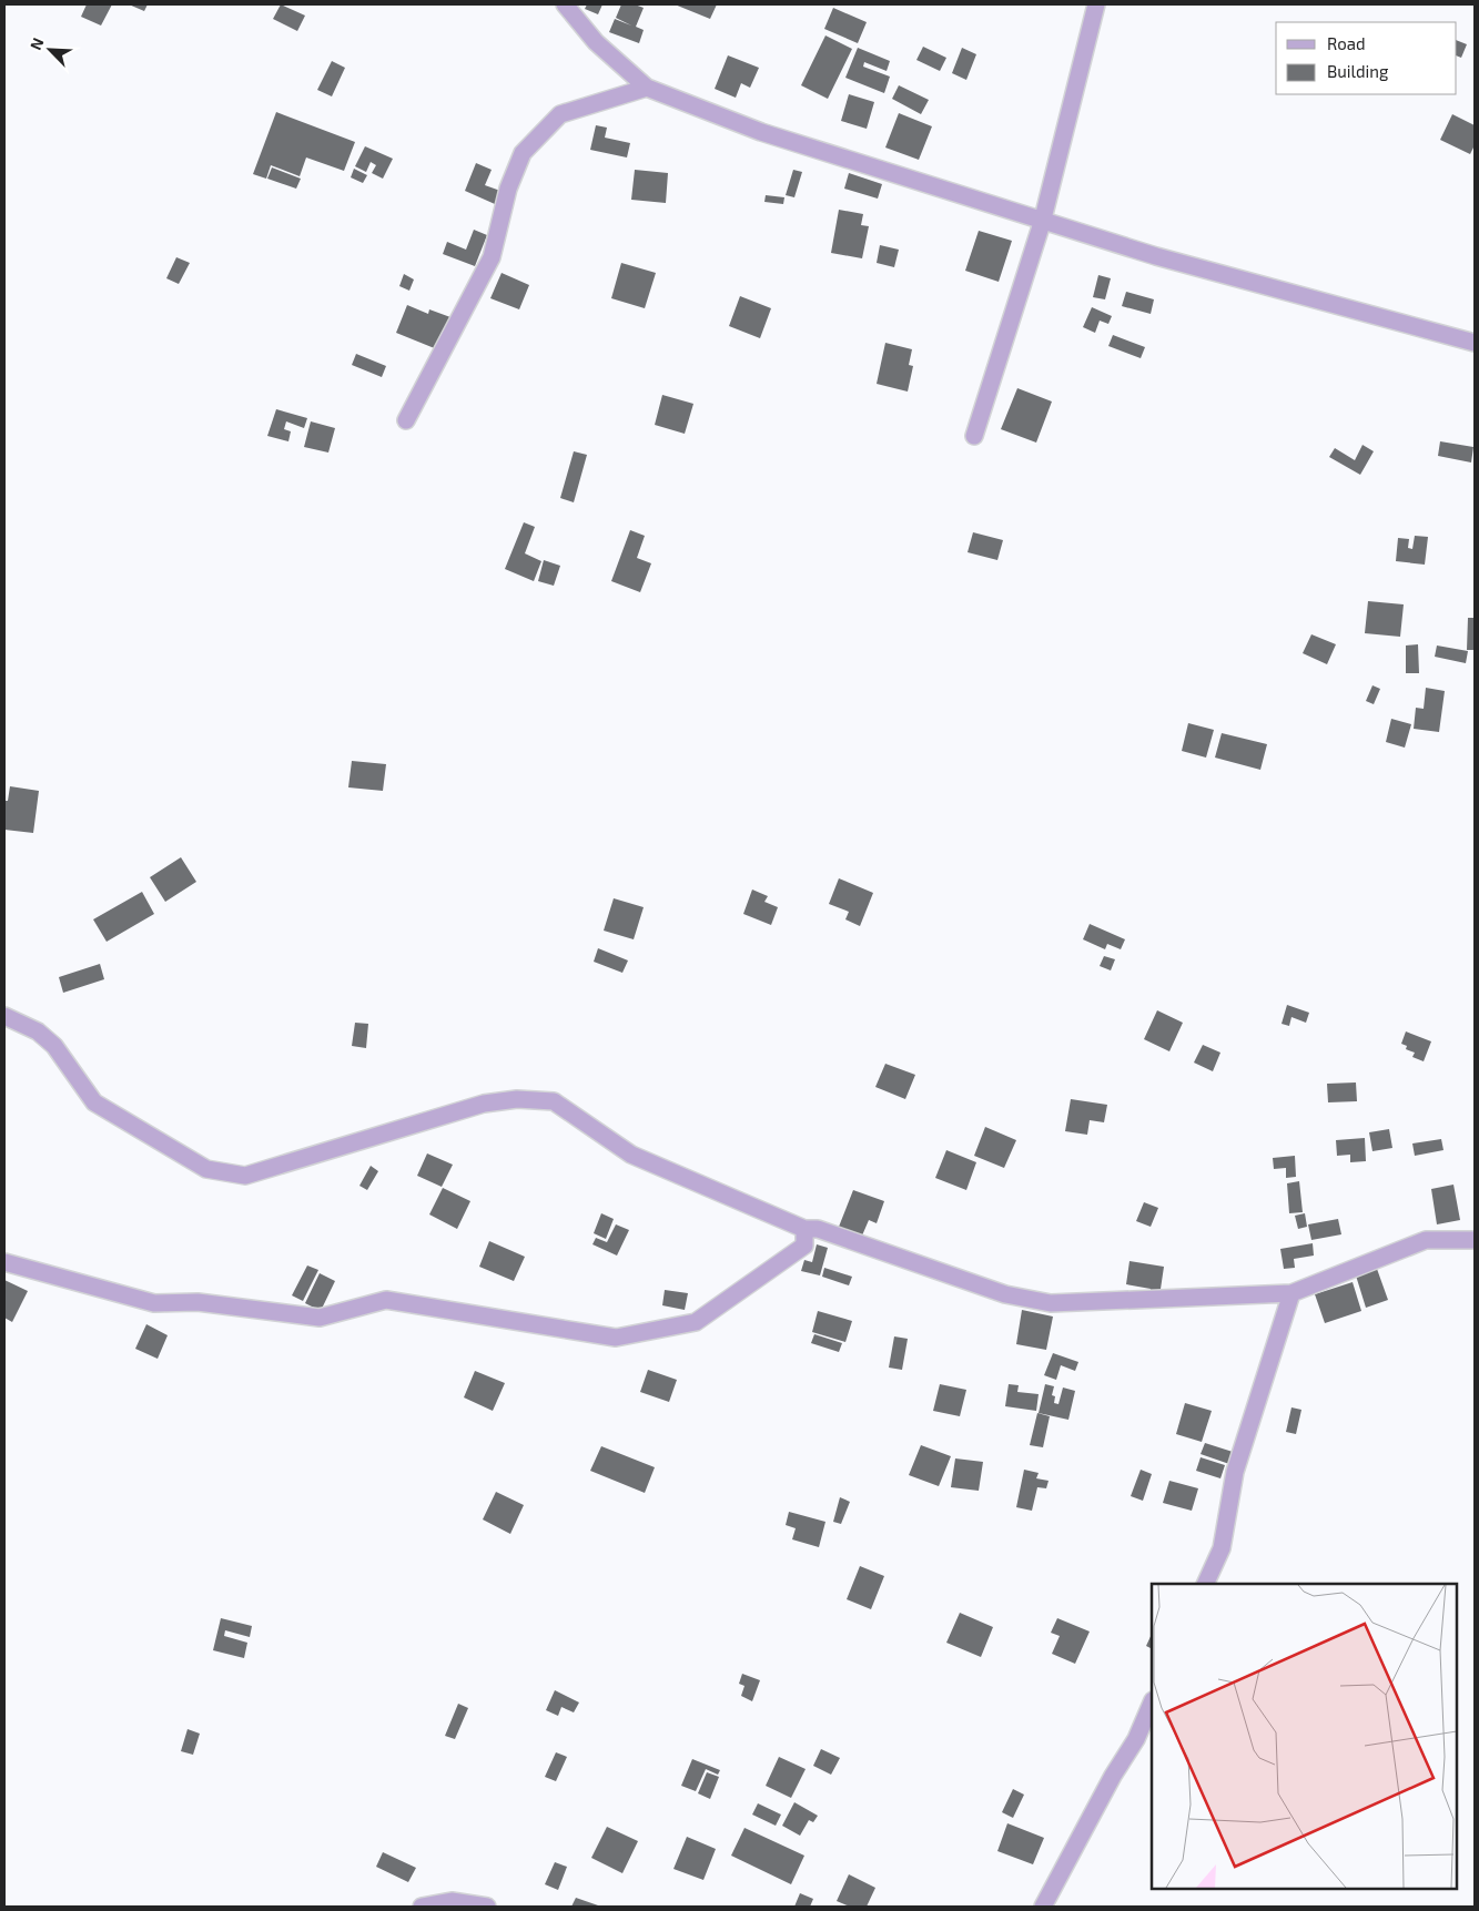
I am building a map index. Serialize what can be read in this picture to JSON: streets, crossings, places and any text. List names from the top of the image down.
{
  "legend": ["Road", "Building"],
  "north": "top left"
}
